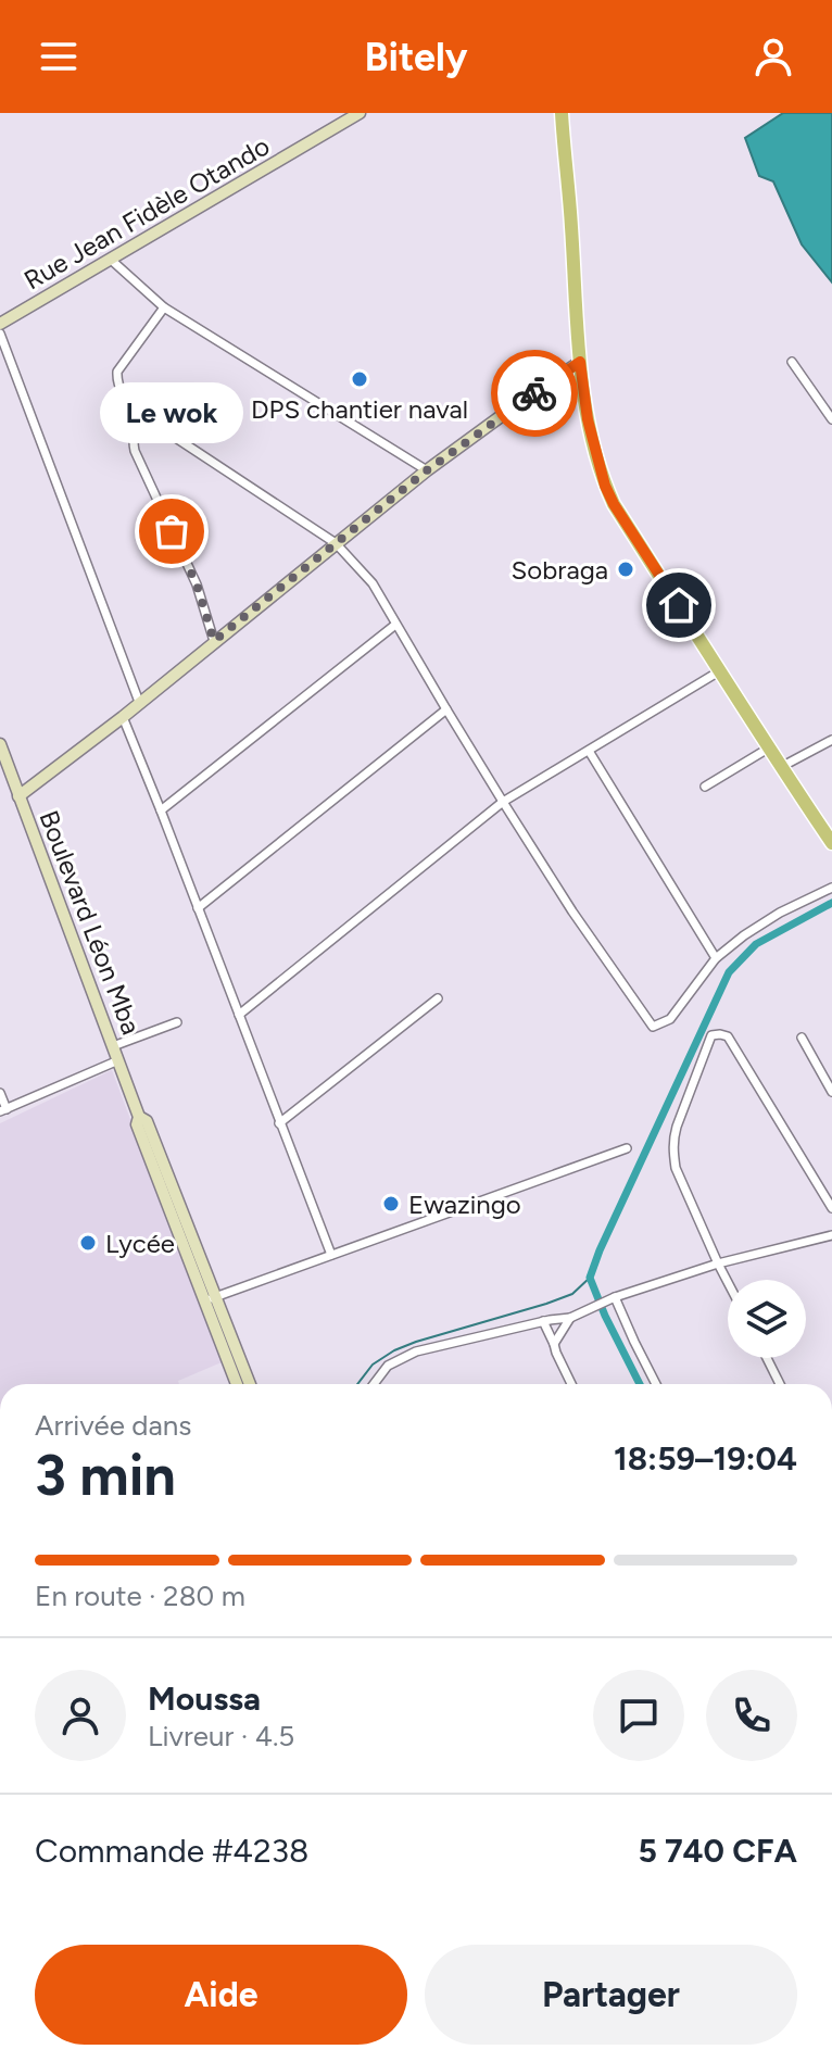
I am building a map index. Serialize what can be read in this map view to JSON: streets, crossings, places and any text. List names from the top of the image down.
{
  "streets": {
    "street": ["Rue Jean Fidèle Otando", "Boulevard Léon Mba"]
  },
  "places": [
    "DPS chantier naval",
    "Le wok",
    "Sobraga",
    "Ewazingo",
    "Lycée"
  ],
  "page": {
    "header": "Bitely",
    "bubble": "Le wok",
    "heading": ["3 min", "Arrivée dans", "18:59–19:04"],
    "panel": [
      "Moussa",
      "Livreur · 4.5",
      "Commande #4238",
      "5 740 CFA"
    ],
    "bar": "En route · 280 m",
    "buttons": ["Aide", "Partager"]
  }
}
